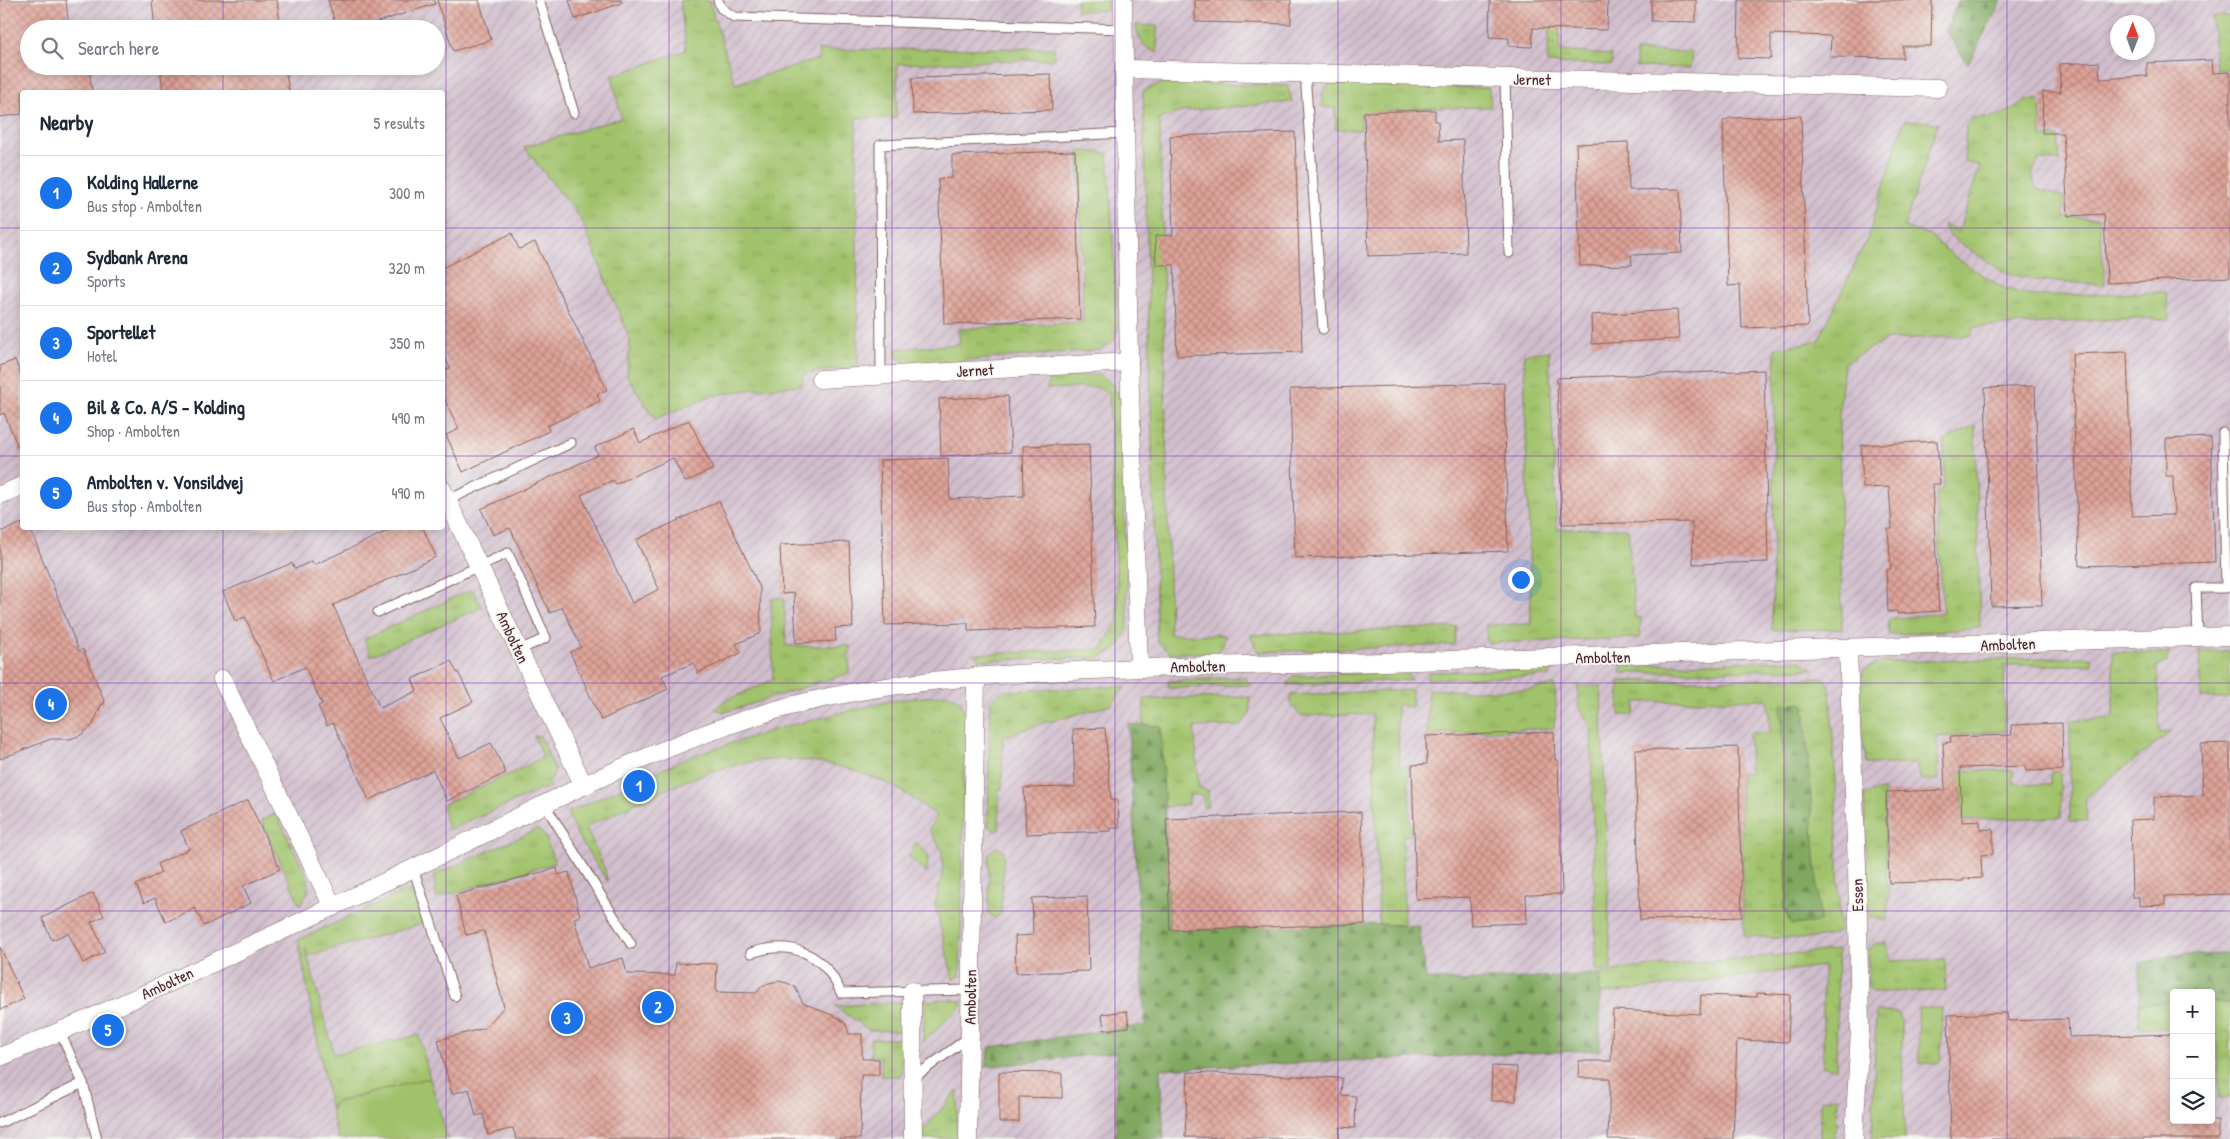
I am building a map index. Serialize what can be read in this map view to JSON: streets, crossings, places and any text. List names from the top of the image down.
{
  "streets": {
    "street": ["Jernet", "Ambolten", "Essen"]
  },
  "crossings": [
    ["Ambolten", "Essen"]
  ],
  "north": "top",
  "page": {
    "search": "Search here",
    "heading": ["Nearby", "5 results"],
    "list": [
      {
        "mark": "1",
        "name": "Kolding Hallerne",
        "note": "Bus stop · Ambolten",
        "value": "300 m"
      },
      {
        "mark": "2",
        "name": "Sydbank Arena",
        "note": "Sports",
        "value": "320 m"
      },
      {
        "mark": "3",
        "name": "Sportellet",
        "note": "Hotel",
        "value": "350 m"
      },
      {
        "mark": "4",
        "name": "Bil & Co. A/S - Kolding",
        "note": "Shop · Ambolten",
        "value": "490 m"
      },
      {
        "mark": "5",
        "name": "Ambolten v. Vonsildvej",
        "note": "Bus stop · Ambolten",
        "value": "490 m"
      }
    ],
    "pins": [
      "4",
      "1",
      "2",
      "3",
      "5"
    ],
    "map_buttons": ["+", "−"]
  }
}
